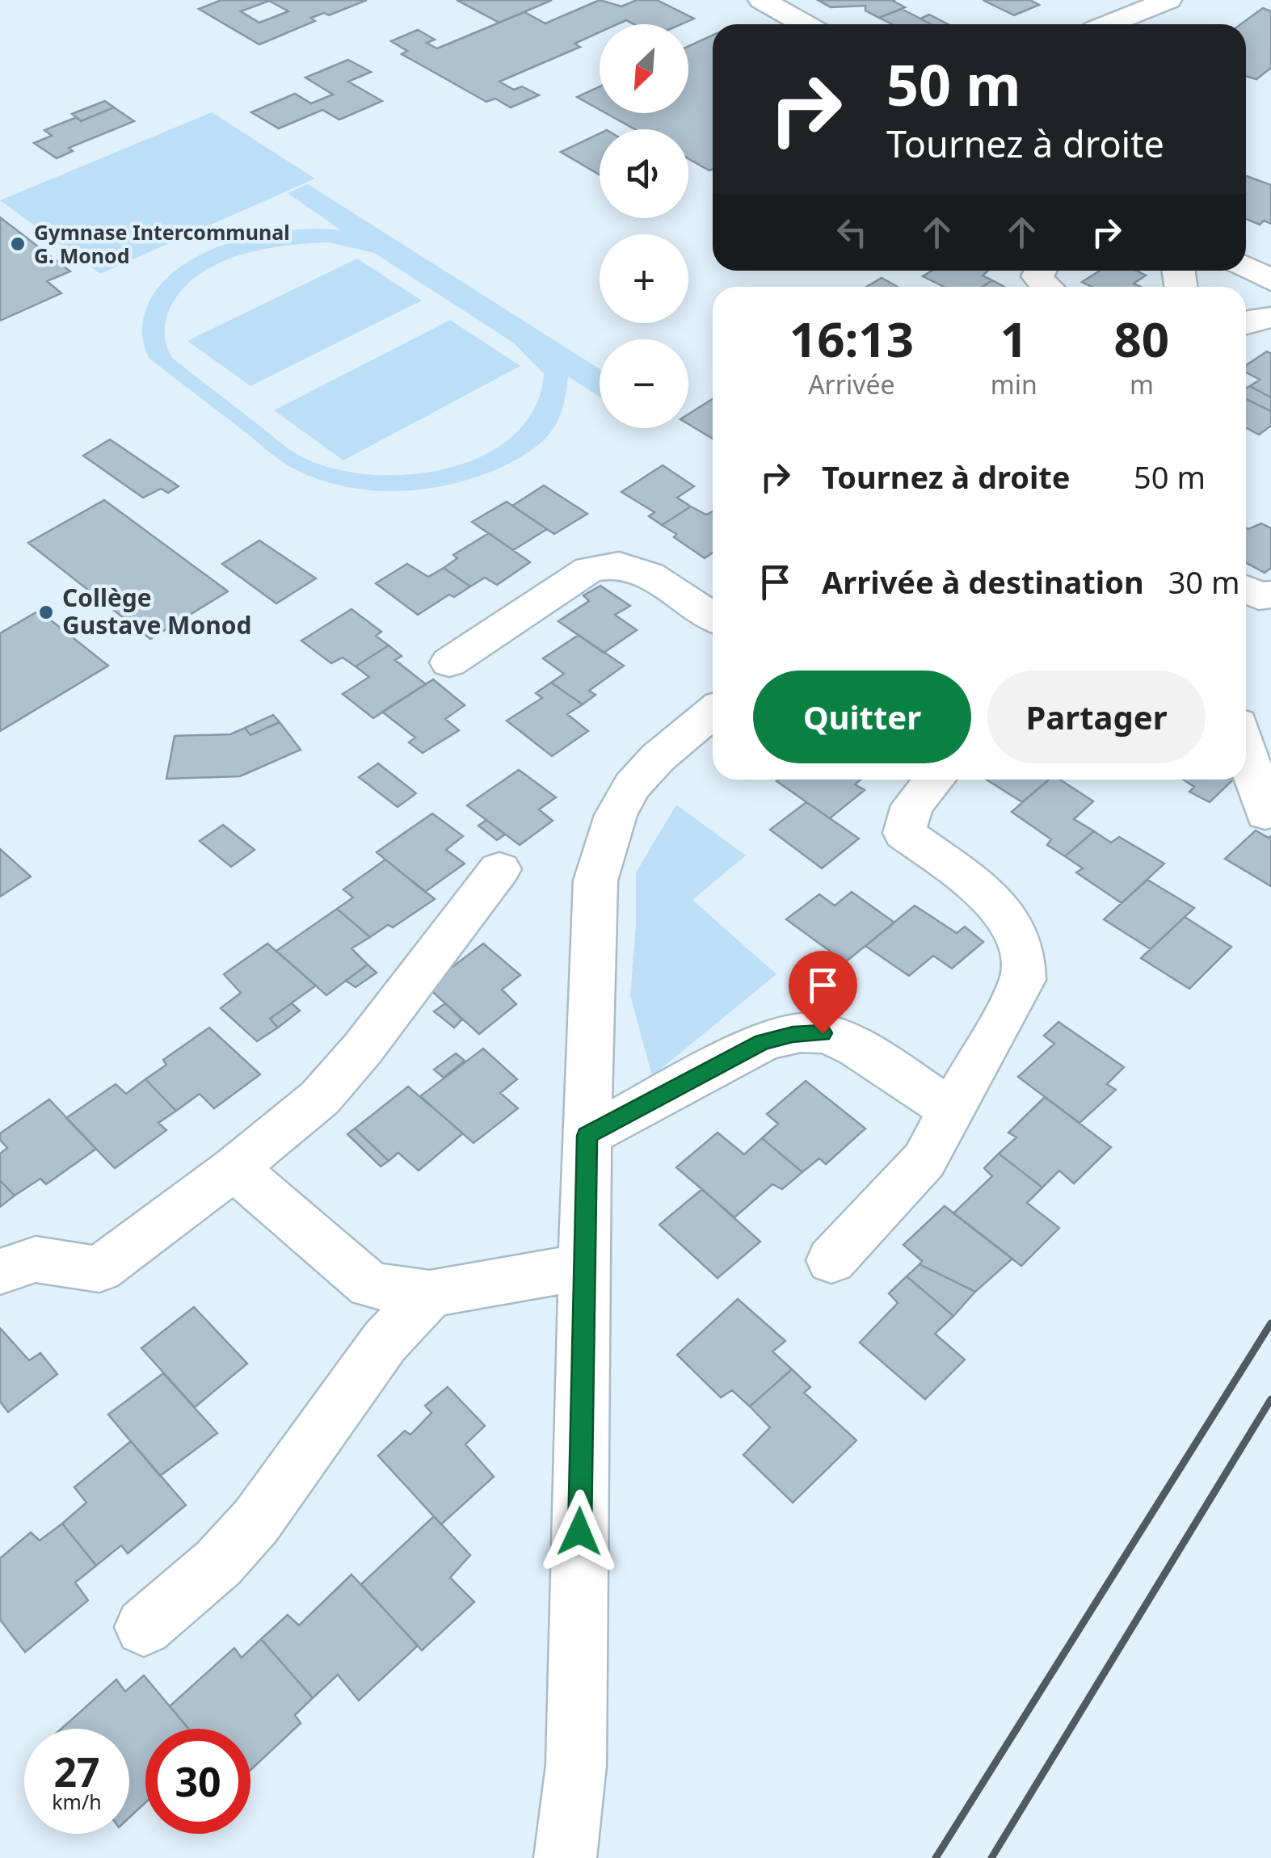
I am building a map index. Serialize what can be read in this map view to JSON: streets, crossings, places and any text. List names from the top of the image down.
{
  "places": ["Gymnase Intercommunal G. Monod", "Collège Gustave Monod"],
  "north": "bottom left",
  "page": {
    "map_buttons": ["+", "−"],
    "turn": ["50 m", "Tournez à droite"],
    "eta": [
      "16:13",
      "Arrivée",
      "1",
      "min",
      "80",
      "m"
    ],
    "list": [
      {
        "name": "Tournez à droite",
        "value": "50 m"
      },
      {
        "name": "Arrivée à destination",
        "value": "30 m"
      }
    ],
    "buttons": ["Quitter", "Partager"],
    "speed": "27 km/h",
    "limit": "30"
  }
}
